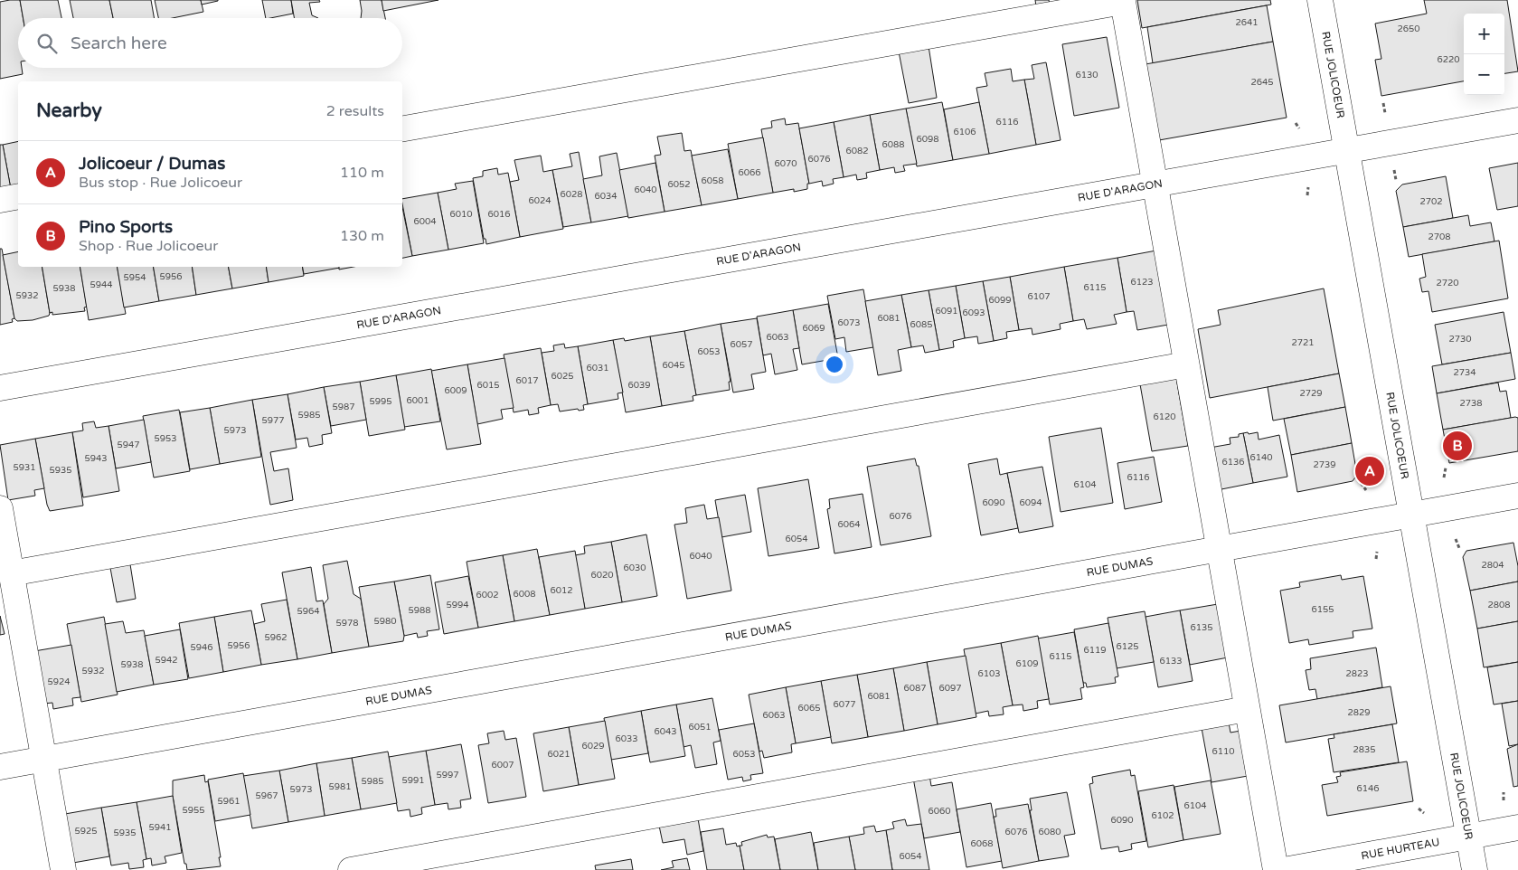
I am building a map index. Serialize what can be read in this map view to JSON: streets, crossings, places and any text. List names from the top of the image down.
{
  "streets": {
    "street": [
      "RUE JOLICOEUR",
      "RUE D'ARAGON",
      "RUE DUMAS",
      "RUE HURTEAU"
    ]
  },
  "crossings": [
    ["RUE JOLICOEUR", "RUE D'ARAGON"],
    ["RUE JOLICOEUR", "RUE DUMAS"],
    ["RUE JOLICOEUR", "RUE HURTEAU"]
  ],
  "house_numbers": [
    "2641",
    "2650",
    "6220",
    "6130",
    "2645",
    "6116",
    "6106",
    "6098",
    "6088",
    "6082",
    "6076",
    "6070",
    "6066",
    "6058",
    "6052",
    "6040",
    "6028",
    "6034",
    "6024",
    "2702",
    "6010",
    "6016",
    "6004",
    "2708",
    "5956",
    "5954",
    "6123",
    "2720",
    "5944",
    "6115",
    "5938",
    "5932",
    "6107",
    "6099",
    "6091",
    "6093",
    "6081",
    "6073",
    "6085",
    "6069",
    "6063",
    "2730",
    "2721",
    "6057",
    "6053",
    "6045",
    "6031",
    "2734",
    "6025",
    "6017",
    "6015",
    "6039",
    "6009",
    "2729",
    "6001",
    "5995",
    "2738",
    "5987",
    "5985",
    "6120",
    "5977",
    "5973",
    "5953",
    "5947",
    "6140",
    "5943",
    "6136",
    "2739",
    "5931",
    "5935",
    "6116",
    "6104",
    "6090",
    "6094",
    "6076",
    "6064",
    "6054",
    "6040",
    "2804",
    "6030",
    "6020",
    "6012",
    "6008",
    "6002",
    "5994",
    "2808",
    "6155",
    "5988",
    "5964",
    "5980",
    "5978",
    "6135",
    "5962",
    "5956",
    "6125",
    "5946",
    "6119",
    "6115",
    "5942",
    "6133",
    "6109",
    "5938",
    "5932",
    "6103",
    "2823",
    "5924",
    "6087",
    "6097",
    "6081",
    "6077",
    "6065",
    "2829",
    "6063",
    "6051",
    "6043",
    "6033",
    "6029",
    "2835",
    "6110",
    "6021",
    "6053",
    "6007",
    "5997",
    "5991",
    "5985",
    "5981",
    "6146",
    "5973",
    "5967",
    "5961",
    "6104",
    "5955",
    "6060",
    "6102",
    "6090",
    "5941",
    "5925",
    "6076",
    "6080",
    "5935",
    "6068",
    "6054"
  ],
  "page": {
    "map_buttons": ["+", "−"],
    "search": "Search here",
    "heading": ["Nearby", "2 results"],
    "list": [
      {
        "mark": "A",
        "name": "Jolicoeur / Dumas",
        "note": "Bus stop · Rue Jolicoeur",
        "value": "110 m"
      },
      {
        "mark": "B",
        "name": "Pino Sports",
        "note": "Shop · Rue Jolicoeur",
        "value": "130 m"
      }
    ],
    "pins": ["B", "A"]
  }
}
